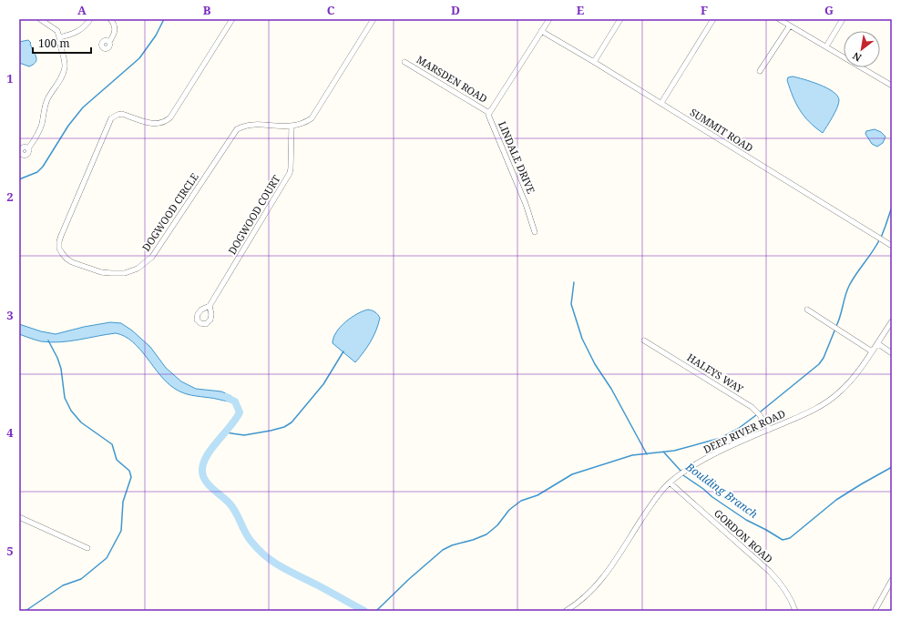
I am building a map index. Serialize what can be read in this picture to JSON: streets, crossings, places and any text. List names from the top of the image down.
{
  "streets": {
    "street": [
      "MARSDEN ROAD",
      "SUMMIT ROAD",
      "LINDALE DRIVE",
      "DOGWOOD CIRCLE",
      "DOGWOOD COURT",
      "HALEYS WAY",
      "DEEP RIVER ROAD",
      "GORDON ROAD"
    ]
  },
  "crossings": [
    ["MARSDEN ROAD", "LINDALE DRIVE"],
    ["SUMMIT ROAD", "LINDALE DRIVE"],
    ["DOGWOOD CIRCLE", "DOGWOOD COURT"],
    ["HALEYS WAY", "DEEP RIVER ROAD"],
    ["DEEP RIVER ROAD", "GORDON ROAD"]
  ],
  "water": ["Boulding Branch"],
  "scale_bar": "100 m",
  "north": "bottom left",
  "grid": {
    "columns": [
      "A",
      "B",
      "C",
      "D",
      "E",
      "F",
      "G"
    ],
    "rows": [
      "1",
      "2",
      "3",
      "4",
      "5"
    ]
  }
}
